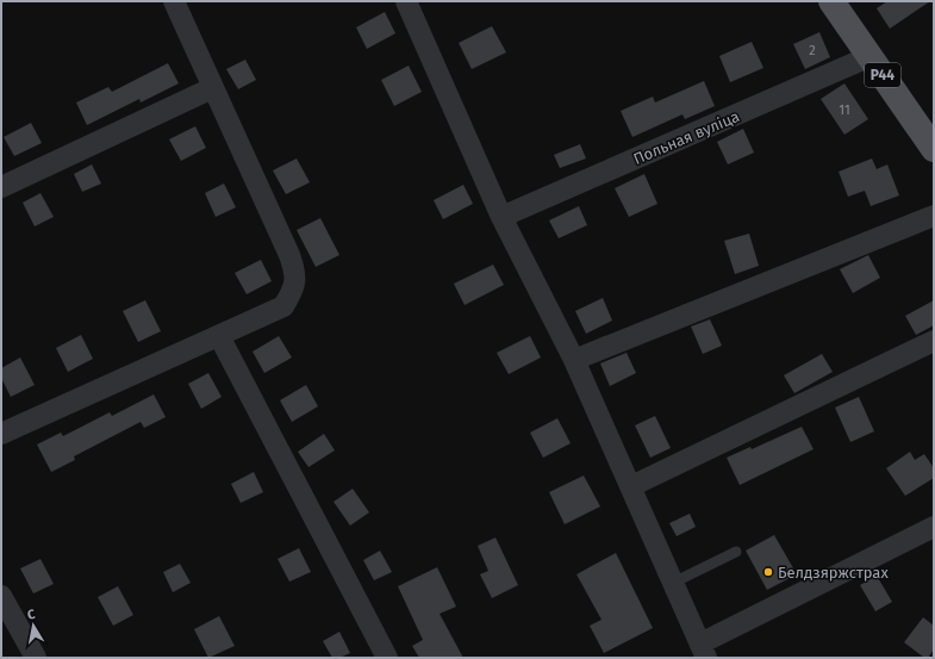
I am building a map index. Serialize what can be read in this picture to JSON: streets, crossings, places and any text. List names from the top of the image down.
{
  "streets": {
    "main road": ["Р44"],
    "street": ["Польная вуліца"]
  },
  "crossings": [
    ["Р44", "Польная вуліца"]
  ],
  "places": ["Белдзяржстрах"],
  "house_numbers": ["2", "11"],
  "north": "top"
}
